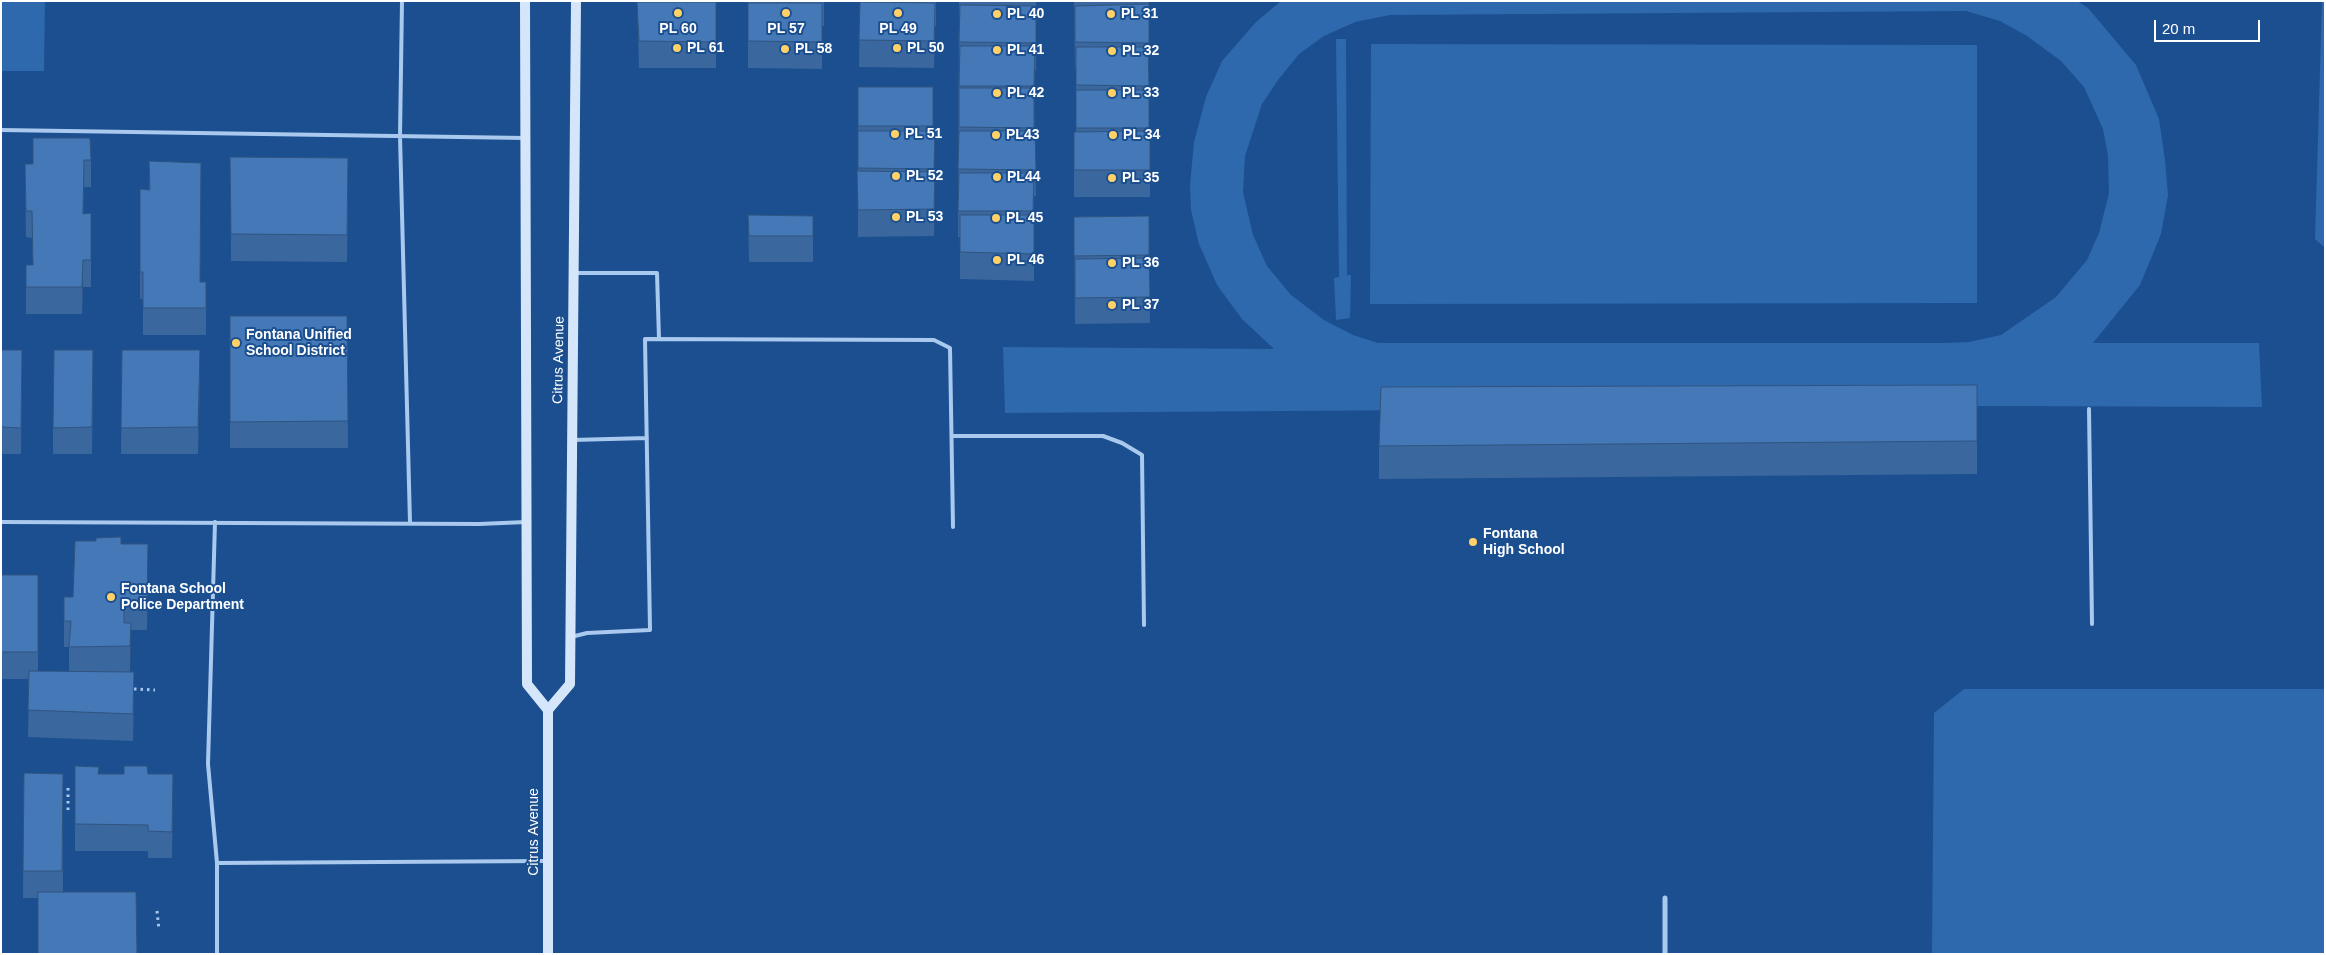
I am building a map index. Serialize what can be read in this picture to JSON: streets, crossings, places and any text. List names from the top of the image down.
{
  "streets": {
    "main road": ["Citrus Avenue"]
  },
  "places": [
    "PL 60",
    "PL 57",
    "PL 49",
    "PL 40",
    "PL 31",
    "PL 61",
    "PL 50",
    "PL 58",
    "PL 41",
    "PL 32",
    "PL 42",
    "PL 33",
    "PL 51",
    "PL43",
    "PL 34",
    "PL 52",
    "PL44",
    "PL 35",
    "PL 53",
    "PL 45",
    "PL 46",
    "PL 36",
    "PL 37",
    "Fontana Unified School District",
    "Fontana High School",
    "Fontana School Police Department"
  ],
  "scale_bar": "20 m"
}
